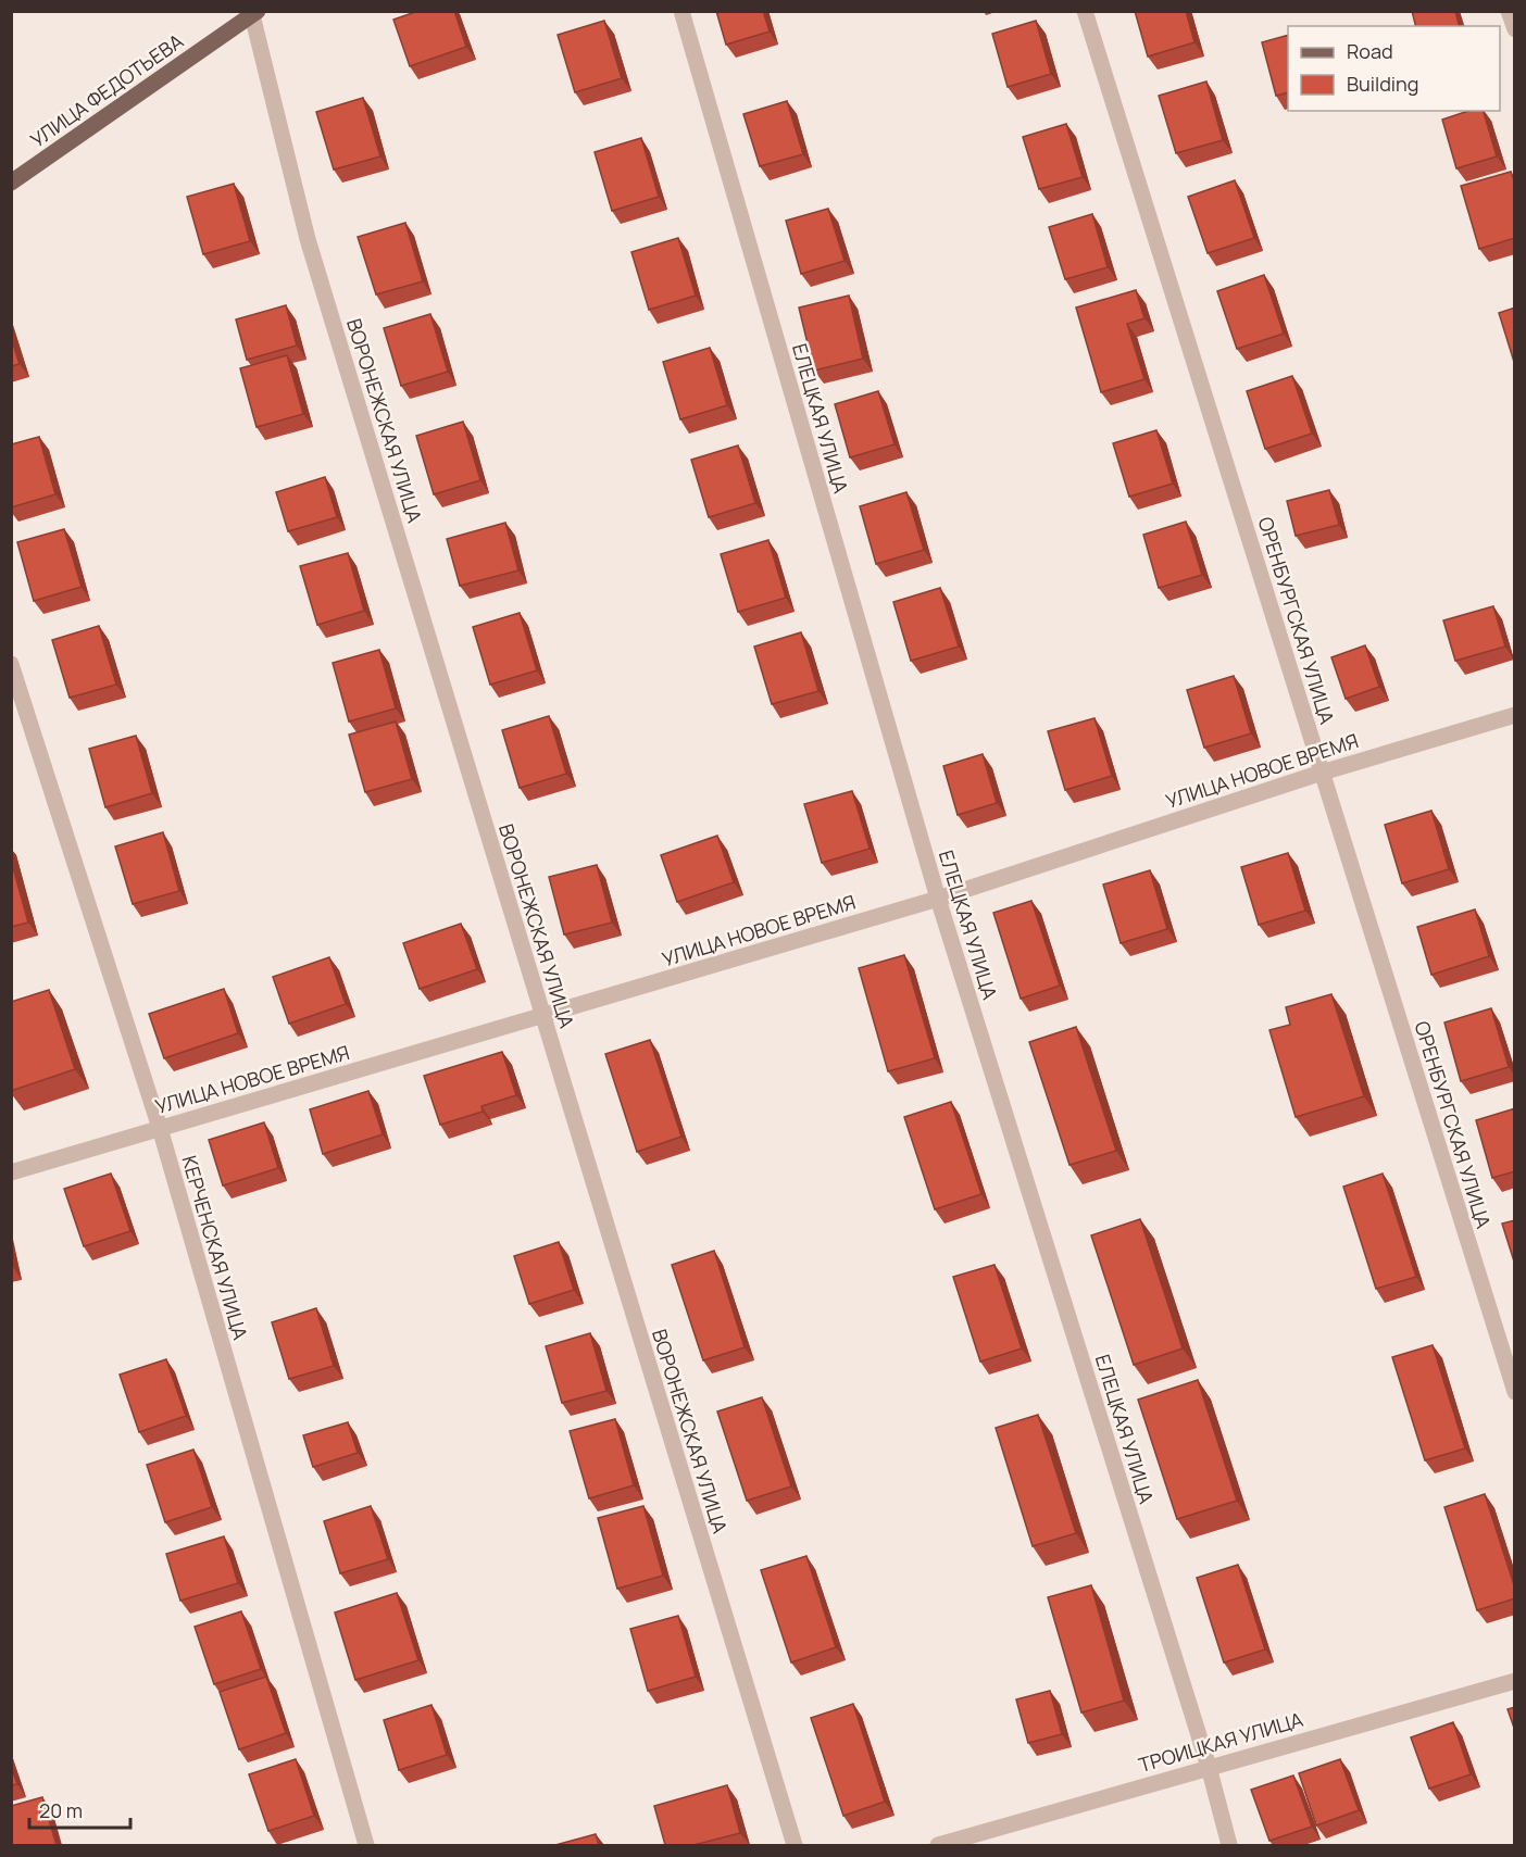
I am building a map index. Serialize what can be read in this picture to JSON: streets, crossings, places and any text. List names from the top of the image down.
{
  "streets": {
    "main road": ["УЛИЦА ФЕДОТЬЕВА"],
    "street": [
      "ЕЛЕЦКАЯ УЛИЦА",
      "ВОРОНЕЖСКАЯ УЛИЦА",
      "ОРЕНБУРГСКАЯ УЛИЦА",
      "УЛИЦА НОВОЕ ВРЕМЯ",
      "КЕРЧЕНСКАЯ УЛИЦА",
      "ТРОИЦКАЯ УЛИЦА"
    ]
  },
  "crossings": [
    ["УЛИЦА ФЕДОТЬЕВА", "ВОРОНЕЖСКАЯ УЛИЦА"],
    ["ЕЛЕЦКАЯ УЛИЦА", "УЛИЦА НОВОЕ ВРЕМЯ"],
    ["ЕЛЕЦКАЯ УЛИЦА", "ТРОИЦКАЯ УЛИЦА"],
    ["ВОРОНЕЖСКАЯ УЛИЦА", "УЛИЦА НОВОЕ ВРЕМЯ"],
    ["ОРЕНБУРГСКАЯ УЛИЦА", "УЛИЦА НОВОЕ ВРЕМЯ"],
    ["УЛИЦА НОВОЕ ВРЕМЯ", "КЕРЧЕНСКАЯ УЛИЦА"]
  ],
  "legend": ["Road", "Building"],
  "scale_bar": "20 m"
}
